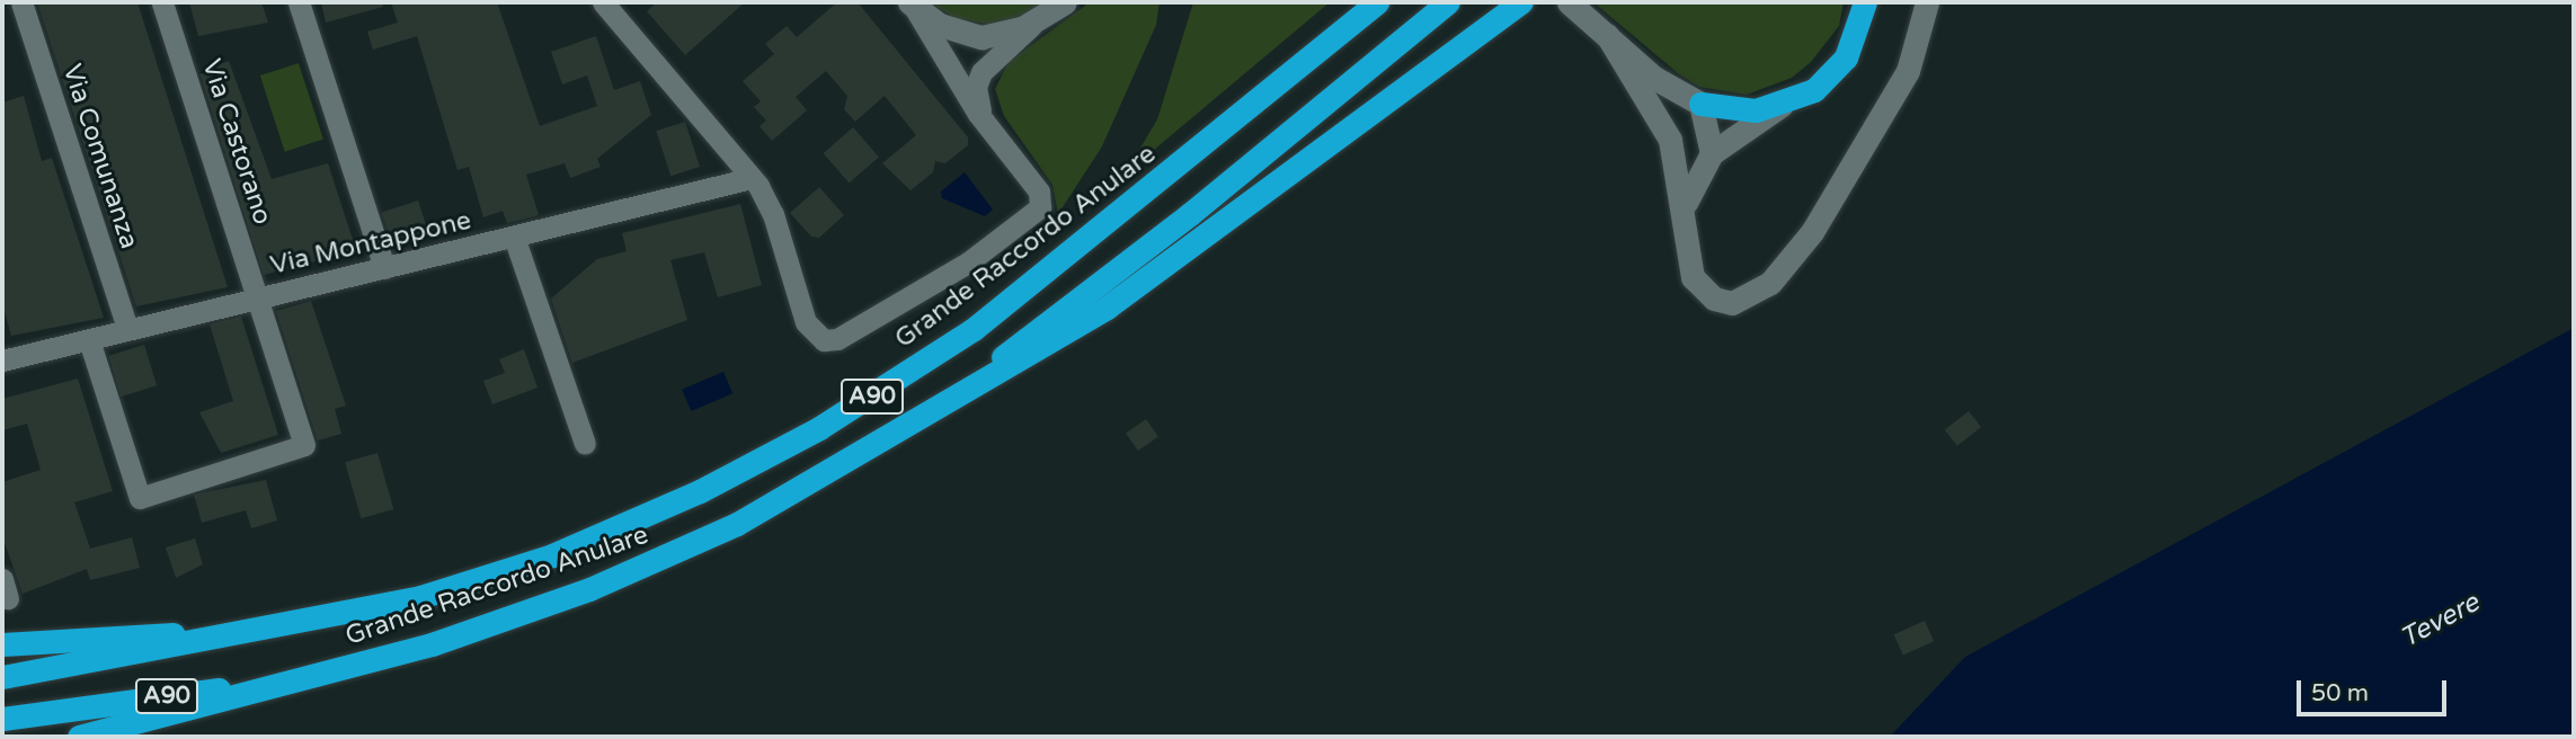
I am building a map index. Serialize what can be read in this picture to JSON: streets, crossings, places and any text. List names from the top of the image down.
{
  "streets": {
    "highway": ["Grande Raccordo Anulare", "A90"],
    "street": ["Via Castorano", "Via Comunanza", "Via Montappone"]
  },
  "crossings": [
    ["Via Castorano", "Via Montappone"],
    ["Via Comunanza", "Via Montappone"]
  ],
  "water": ["Tevere"],
  "scale_bar": "50 m"
}
